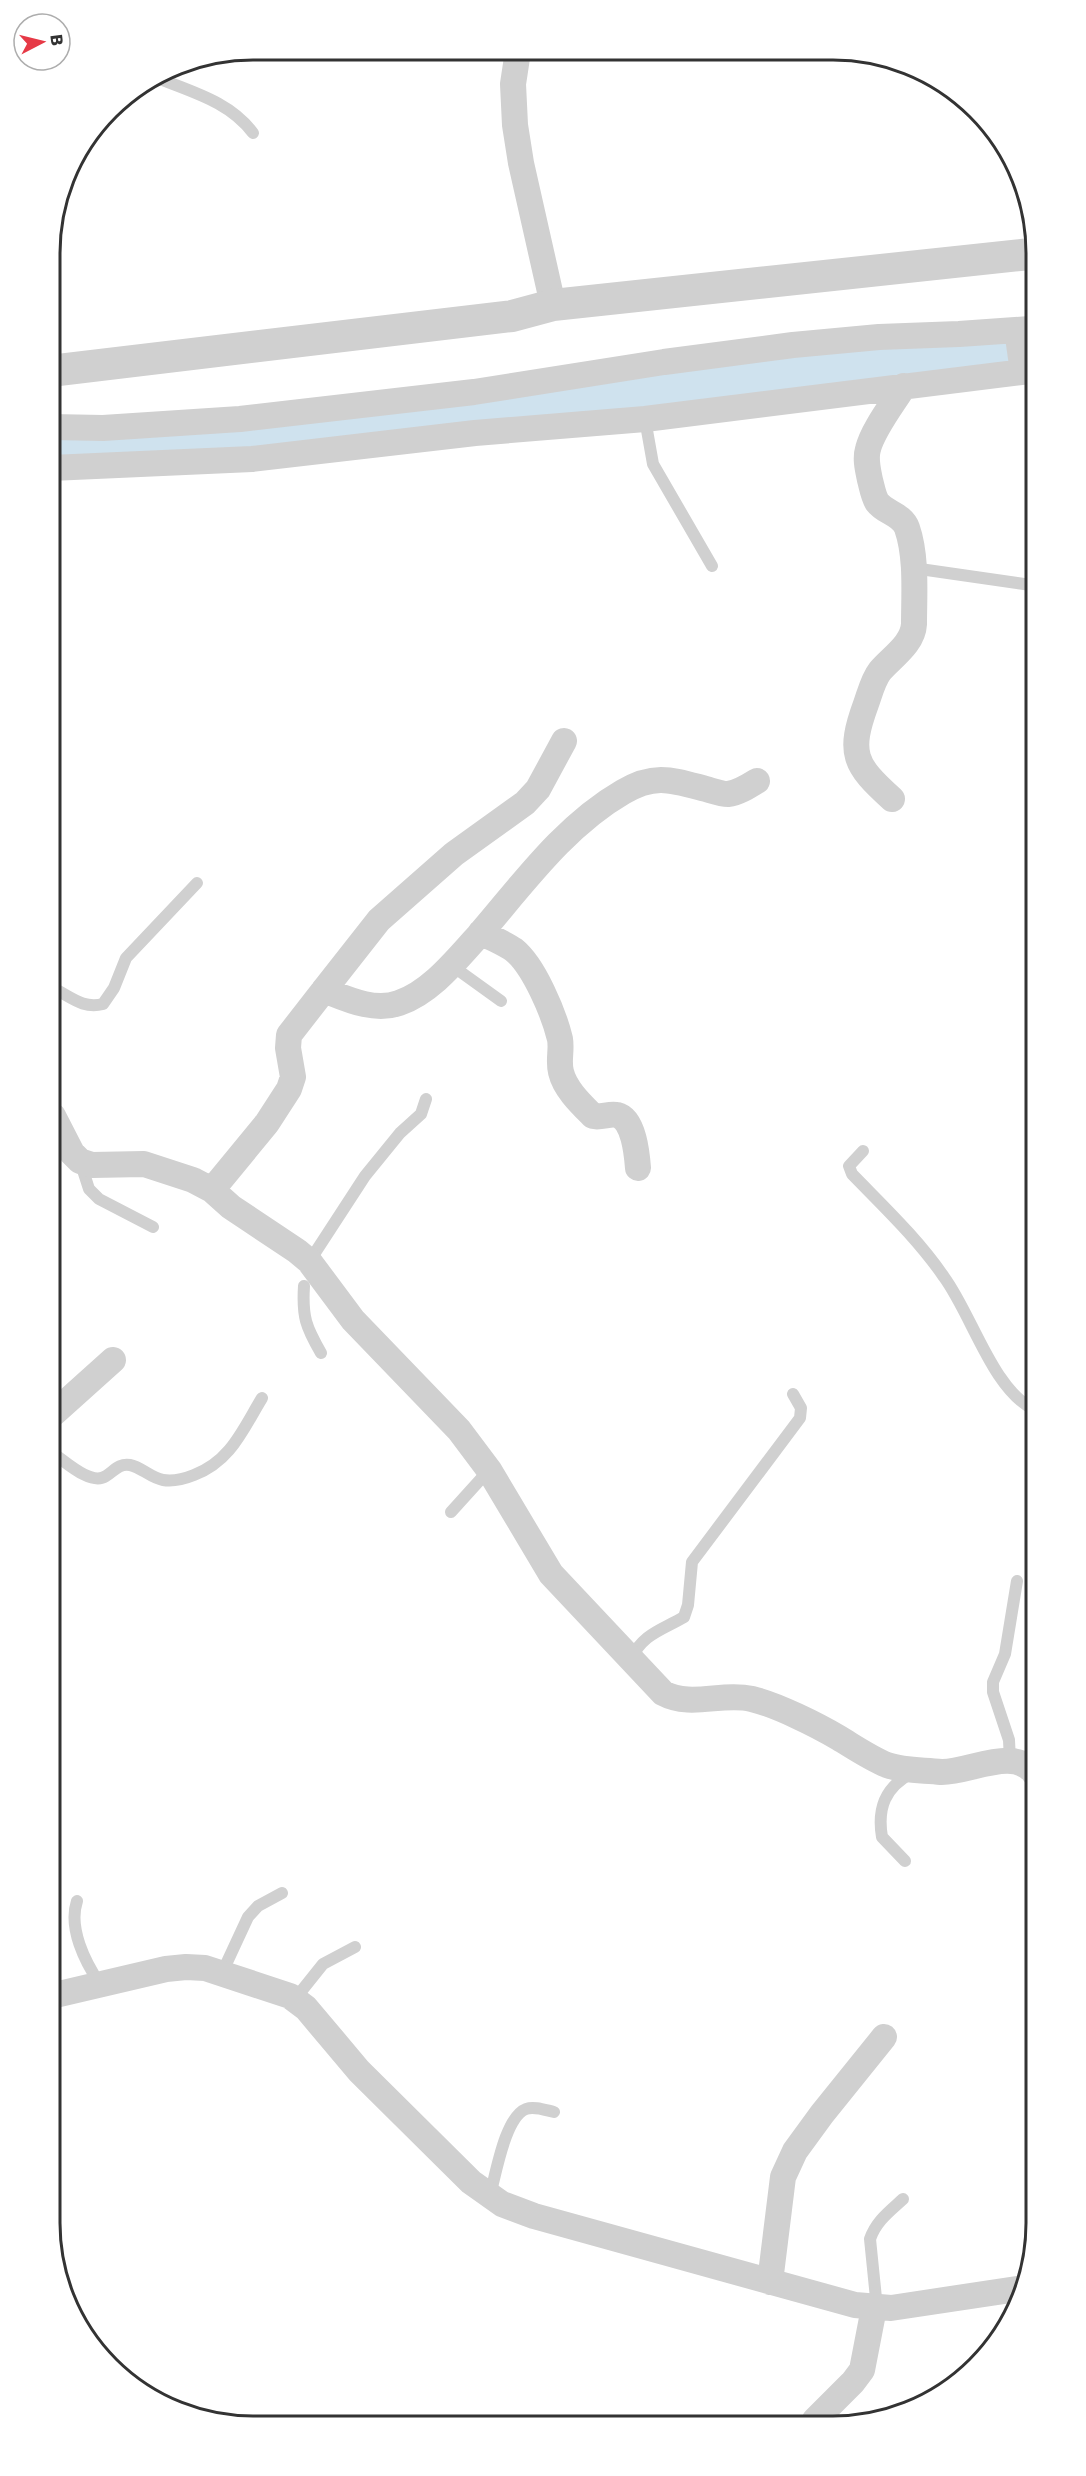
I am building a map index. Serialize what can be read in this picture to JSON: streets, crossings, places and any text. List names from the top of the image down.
{
  "north": "right"
}
